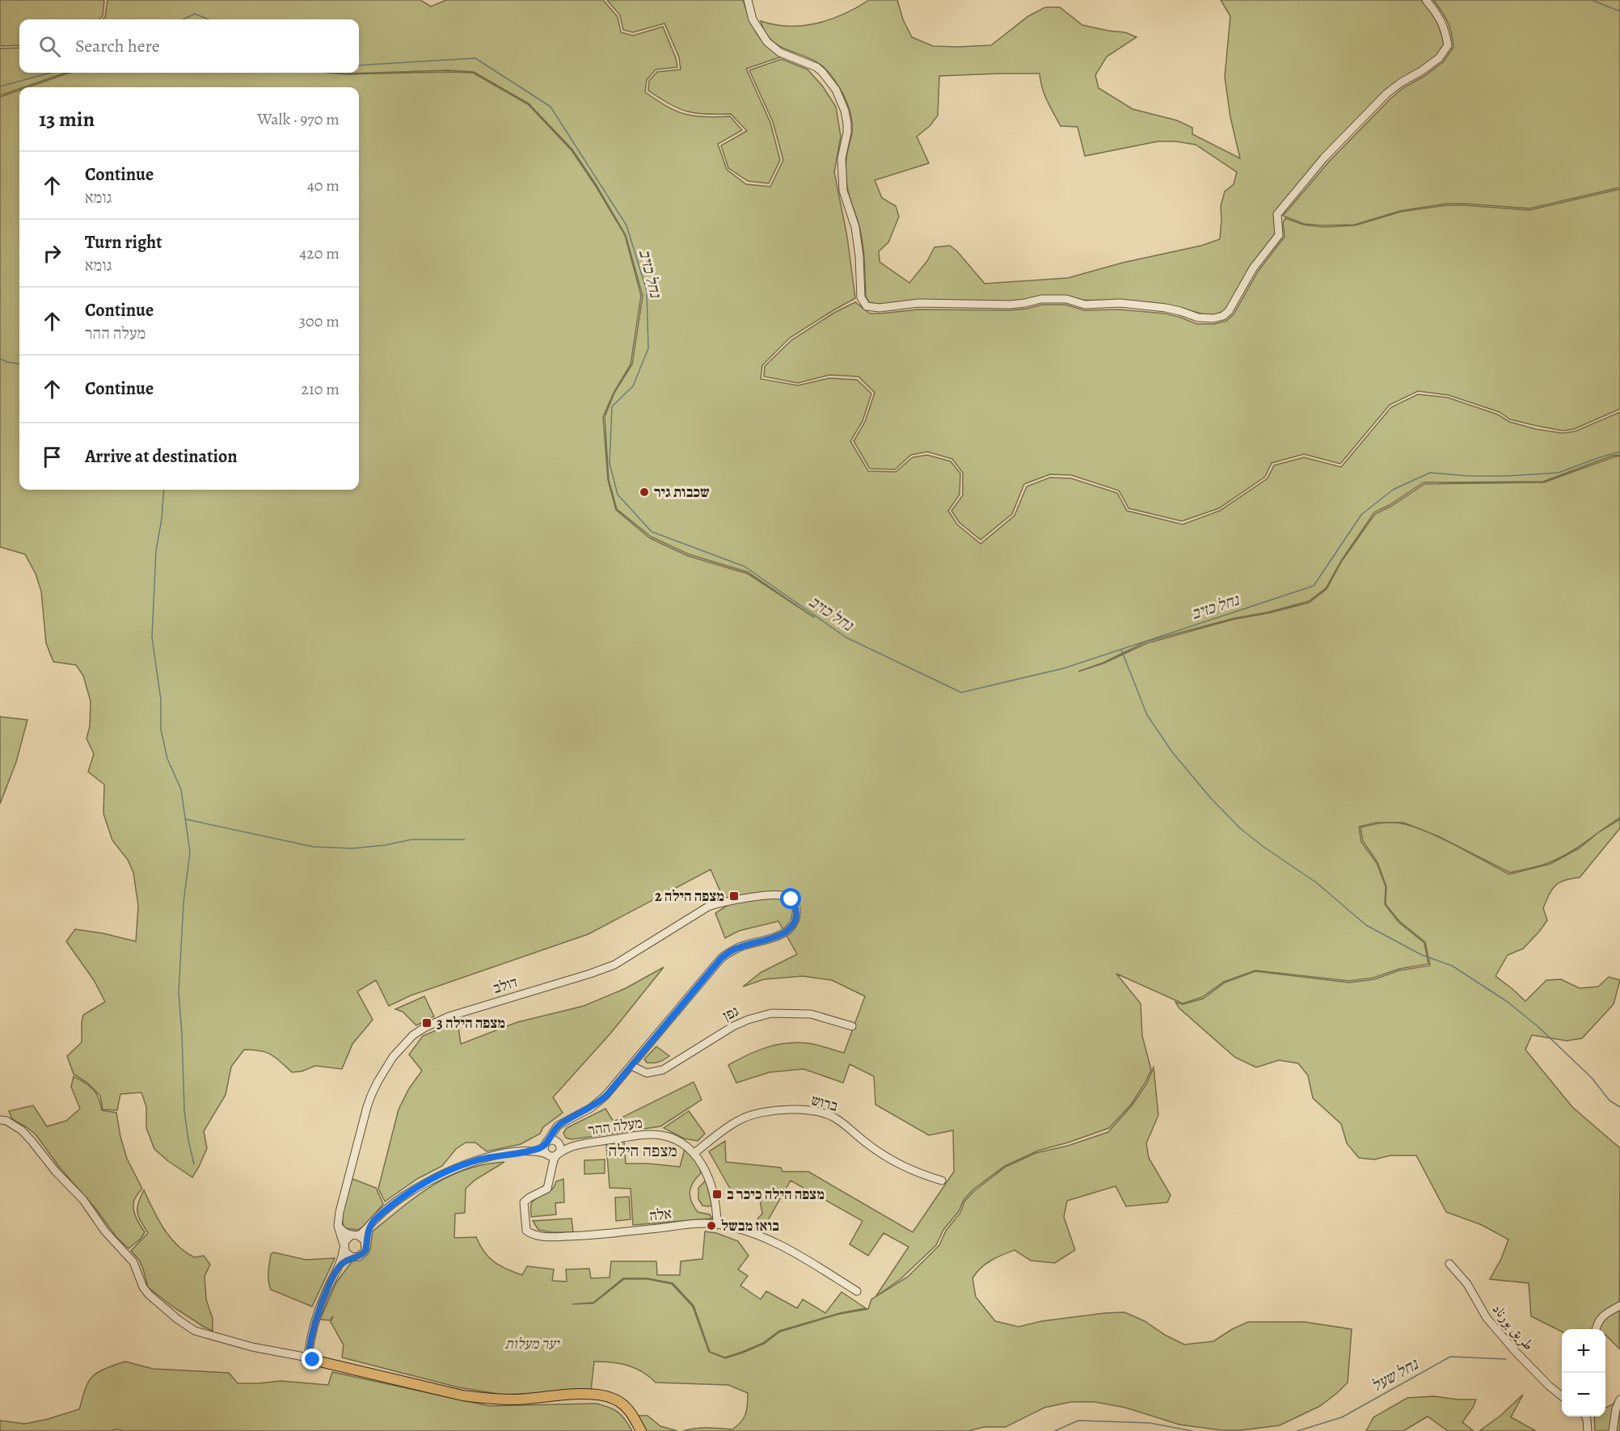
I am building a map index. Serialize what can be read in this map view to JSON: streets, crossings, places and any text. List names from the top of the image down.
{
  "streets": {
    "street": [
      "דולב",
      "גפן",
      "ברוש",
      "מעלה ההר",
      "אלה",
      "طريق بورناد"
    ]
  },
  "crossings": [
    ["דולב", "גפן"],
    ["ברוש", "מעלה ההר"],
    ["מעלה ההר", "אלה"]
  ],
  "districts": ["מצפה הילה"],
  "water": ["נחל כזיב", "נחל שעל"],
  "parks": ["יער מעלות"],
  "places": {
    "other": ["שכבות גיר", "בואז מבשל"],
    "transit": ["מצפה הילה 2", "מצפה הילה 3", "מצפה הילה כיכר ב"]
  },
  "page": {
    "search": "Search here",
    "heading": ["13 min", "Walk · 970 m"],
    "list": [
      ["Continue", "גומא", "40 m"],
      ["Turn right", "גומא", "420 m"],
      ["Continue", "מעלה ההר", "300 m"],
      ["Continue", "210 m"],
      "Arrive at destination"
    ],
    "map_buttons": ["+", "−"]
  }
}
